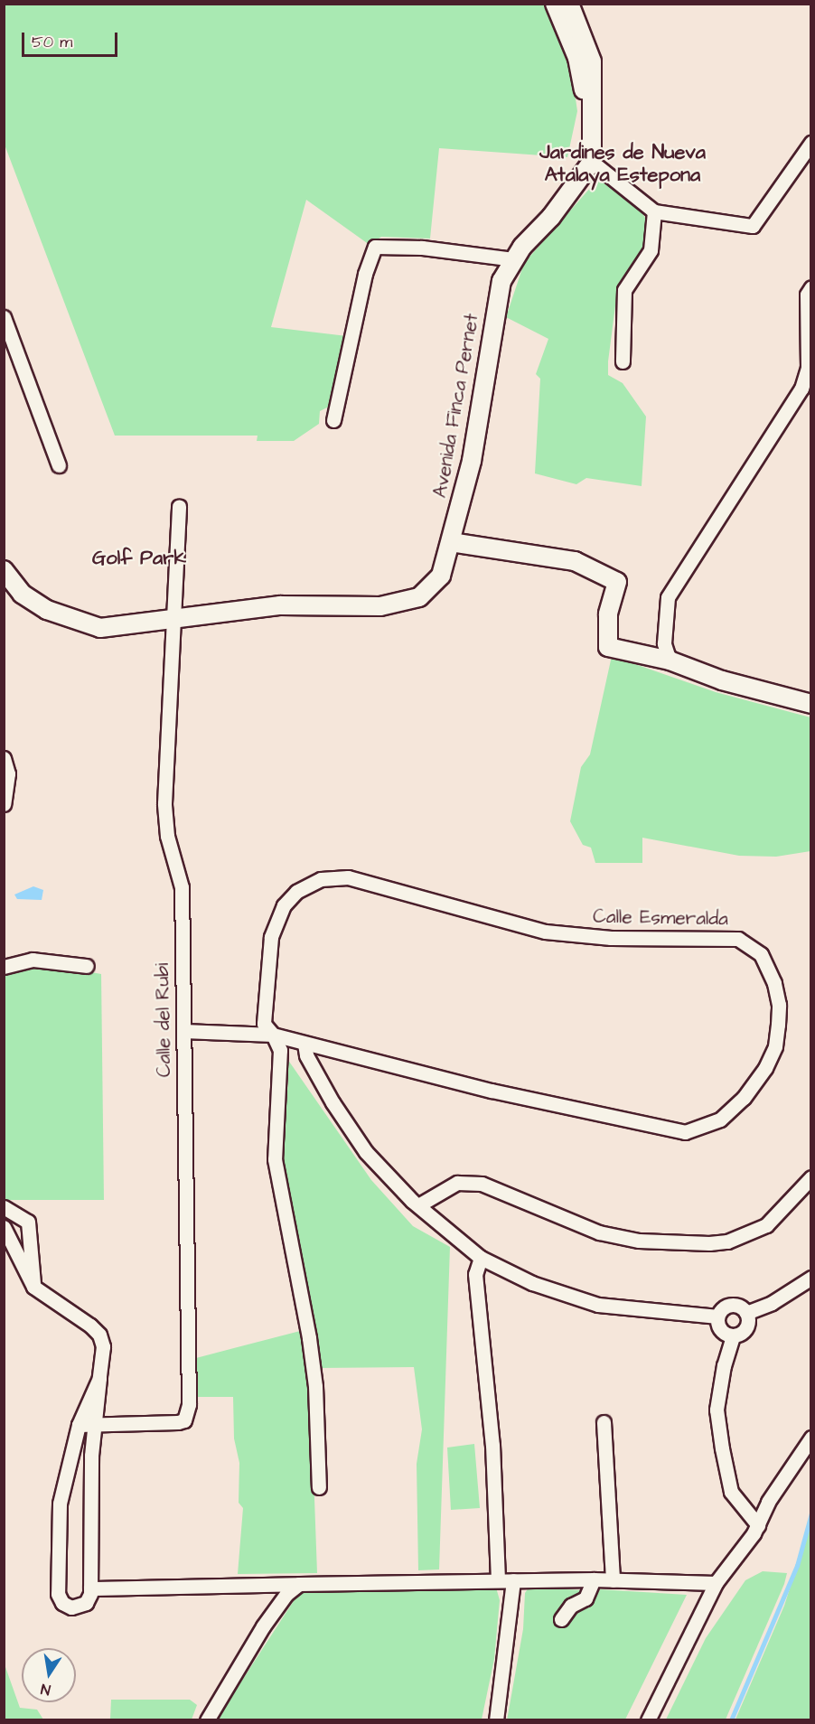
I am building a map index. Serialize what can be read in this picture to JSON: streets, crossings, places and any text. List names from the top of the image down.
{
  "streets": {
    "street": ["Avenida Finca Pernet", "Calle Esmeralda", "Calle del Rubi"]
  },
  "crossings": [
    ["Avenida Finca Pernet", "Calle del Rubi"],
    ["Calle Esmeralda", "Calle del Rubi"]
  ],
  "districts": ["Jardines de Nueva Atalaya Estepona", "Golf Park"],
  "scale_bar": "50 m",
  "north": "bottom"
}
